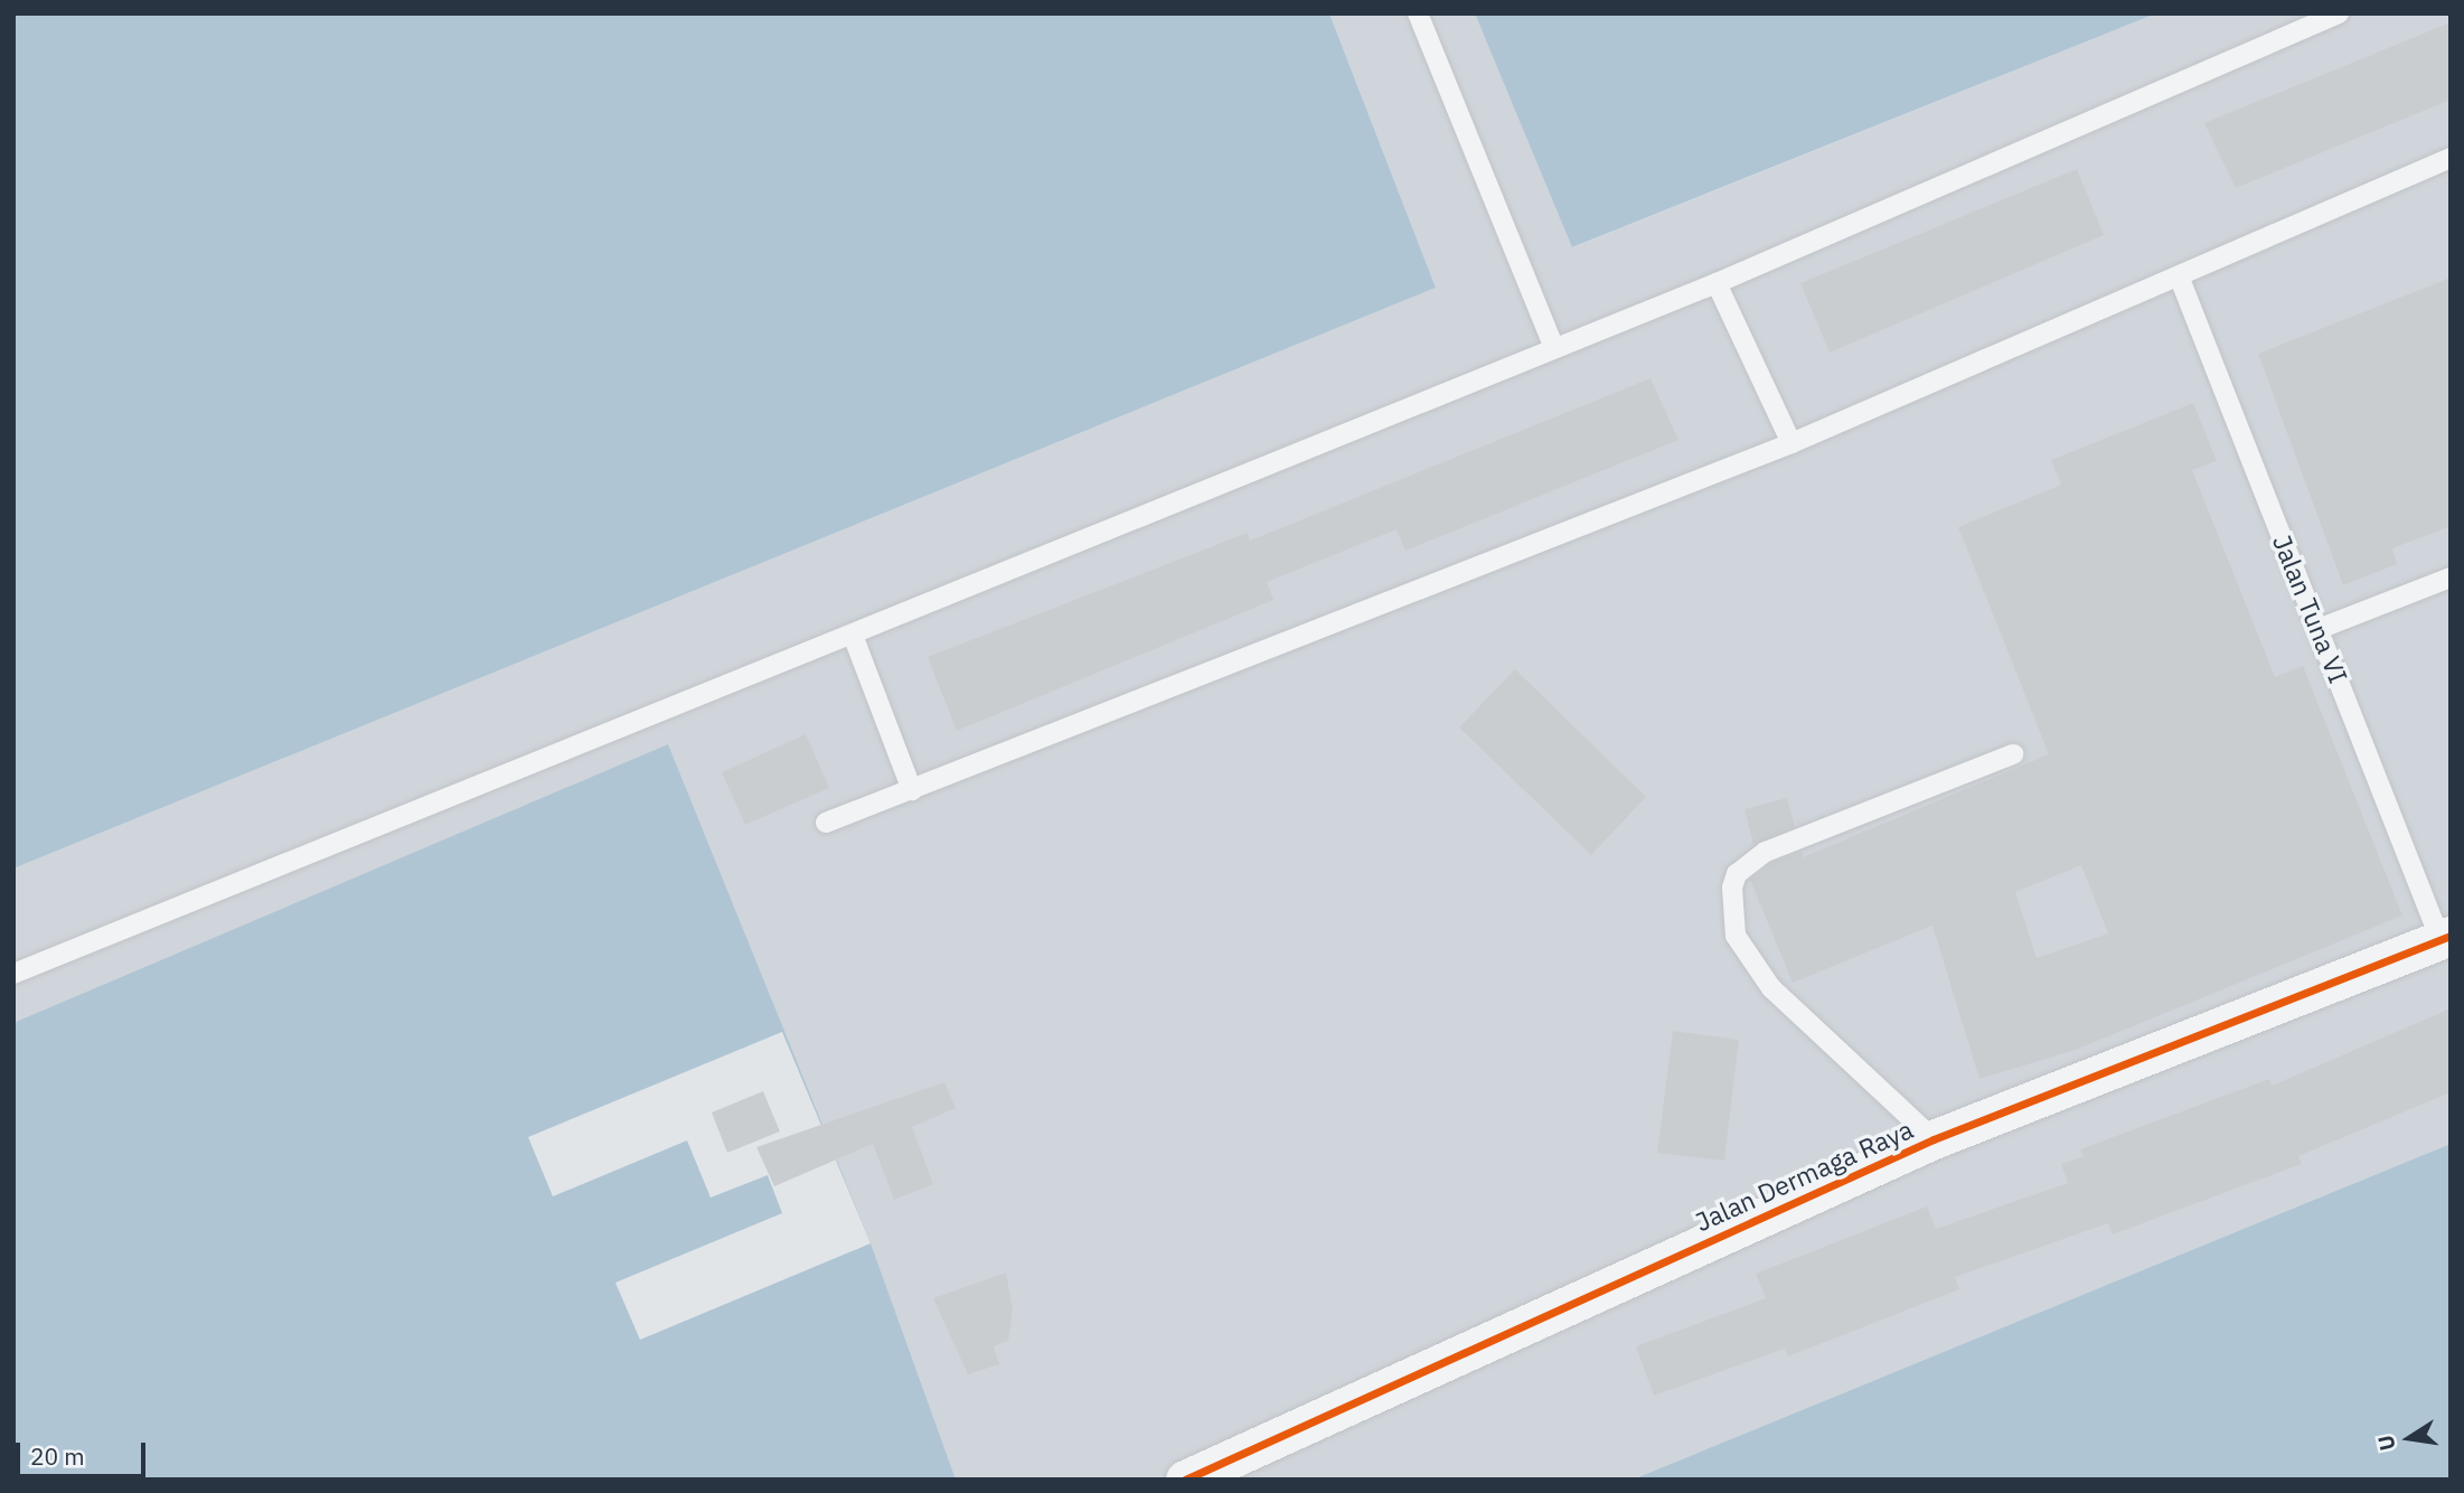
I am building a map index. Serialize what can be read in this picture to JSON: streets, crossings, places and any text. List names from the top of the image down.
{
  "streets": {
    "street": ["Jalan Dermaga Raya"],
    "lane": ["Jalan Tuna VI"]
  },
  "crossings": [
    ["Jalan Tuna VI", "Jalan Dermaga Raya"]
  ],
  "scale_bar": "20 m",
  "north": "left"
}
